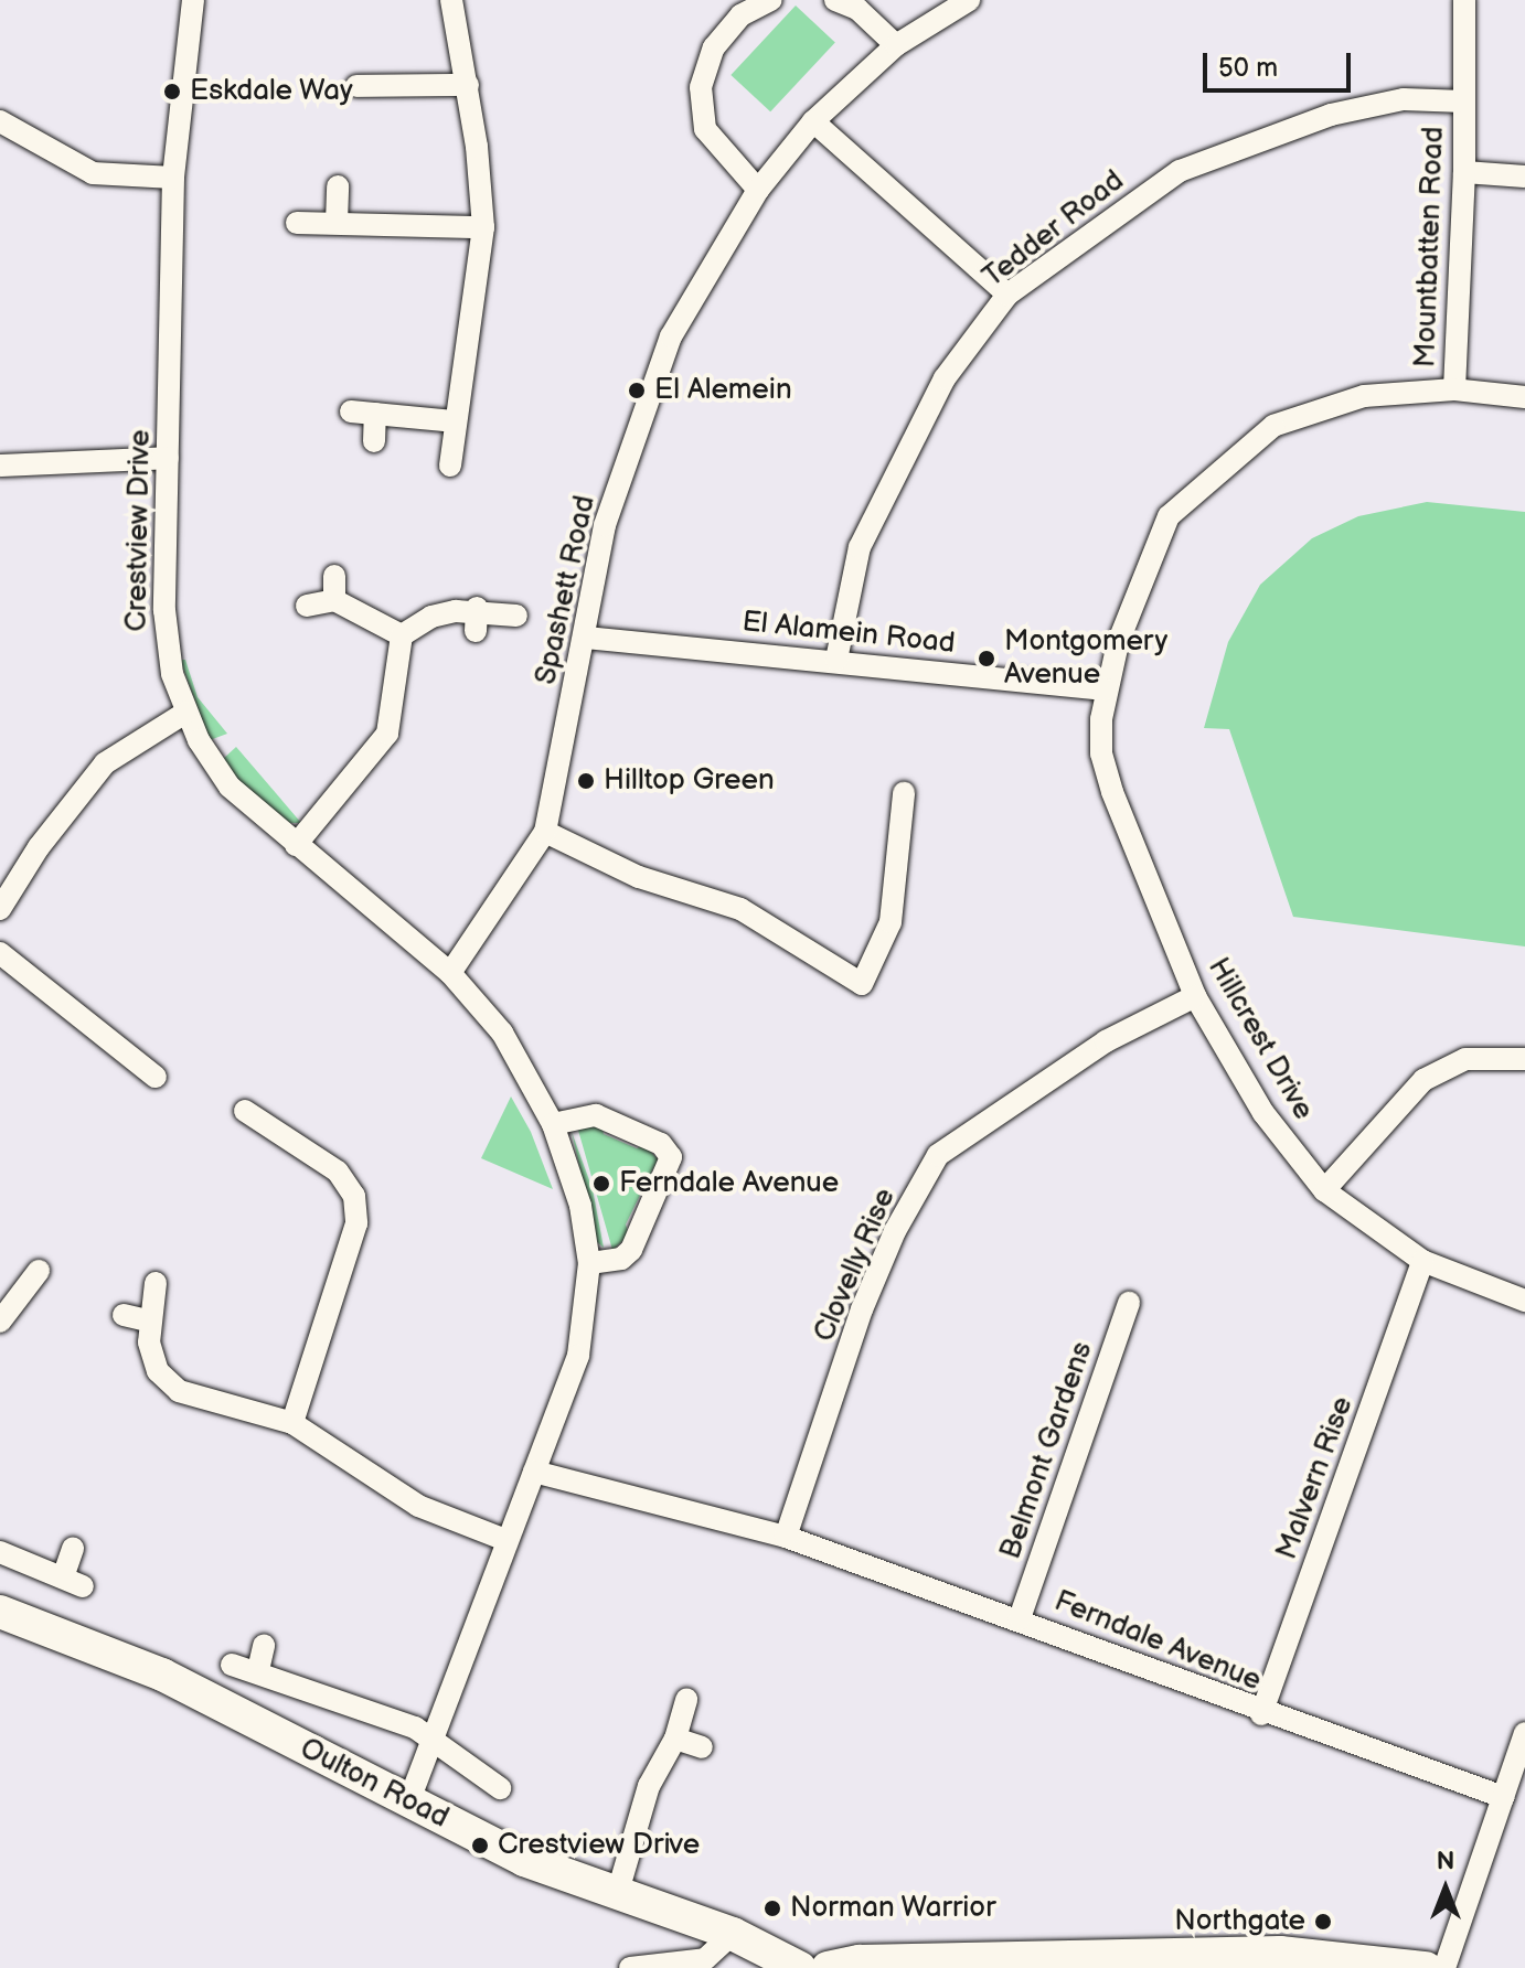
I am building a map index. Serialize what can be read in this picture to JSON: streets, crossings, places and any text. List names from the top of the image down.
{
  "streets": {
    "main road": ["Oulton Road"],
    "street": [
      "Tedder Road",
      "Mountbatten Road",
      "Crestview Drive",
      "Spashett Road",
      "El Alamein Road",
      "Hillcrest Drive",
      "Clovelly Rise",
      "Belmont Gardens",
      "Malvern Rise",
      "Ferndale Avenue"
    ]
  },
  "crossings": [
    ["Tedder Road", "Mountbatten Road"],
    ["Tedder Road", "El Alamein Road"],
    ["Crestview Drive", "Spashett Road"],
    ["Crestview Drive", "Ferndale Avenue"],
    ["Crestview Drive", "Oulton Road"],
    ["Spashett Road", "El Alamein Road"],
    ["El Alamein Road", "Hillcrest Drive"],
    ["Hillcrest Drive", "Clovelly Rise"],
    ["Hillcrest Drive", "Malvern Rise"],
    ["Clovelly Rise", "Ferndale Avenue"],
    ["Belmont Gardens", "Ferndale Avenue"],
    ["Malvern Rise", "Ferndale Avenue"]
  ],
  "places": [
    "Eskdale Way",
    "El Alemein",
    "Montgomery Avenue",
    "Hilltop Green",
    "Ferndale Avenue",
    "Crestview Drive",
    "Norman Warrior",
    "Northgate"
  ],
  "scale_bar": "50 m",
  "north": "top"
}
